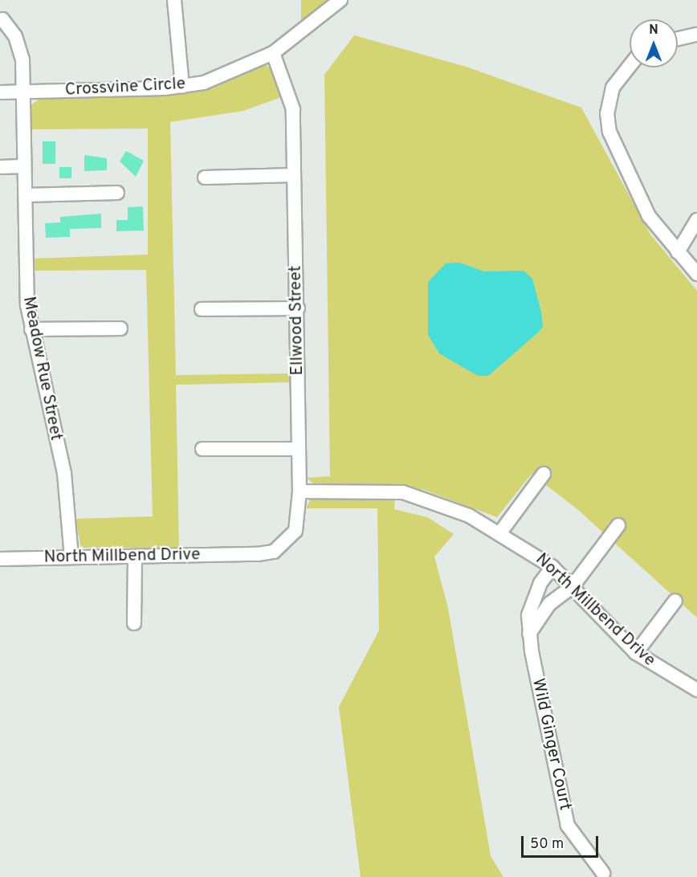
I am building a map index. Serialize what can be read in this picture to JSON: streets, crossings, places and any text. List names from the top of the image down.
{
  "streets": {
    "street": [
      "Crossvine Circle",
      "Ellwood Street",
      "Meadow Rue Street",
      "North Millbend Drive",
      "Wild Ginger Court"
    ]
  },
  "crossings": [
    ["Crossvine Circle", "Ellwood Street"],
    ["Crossvine Circle", "Meadow Rue Street"],
    ["Ellwood Street", "North Millbend Drive"],
    ["Meadow Rue Street", "North Millbend Drive"],
    ["North Millbend Drive", "Wild Ginger Court"]
  ],
  "scale_bar": "50 m",
  "north": "top"
}
